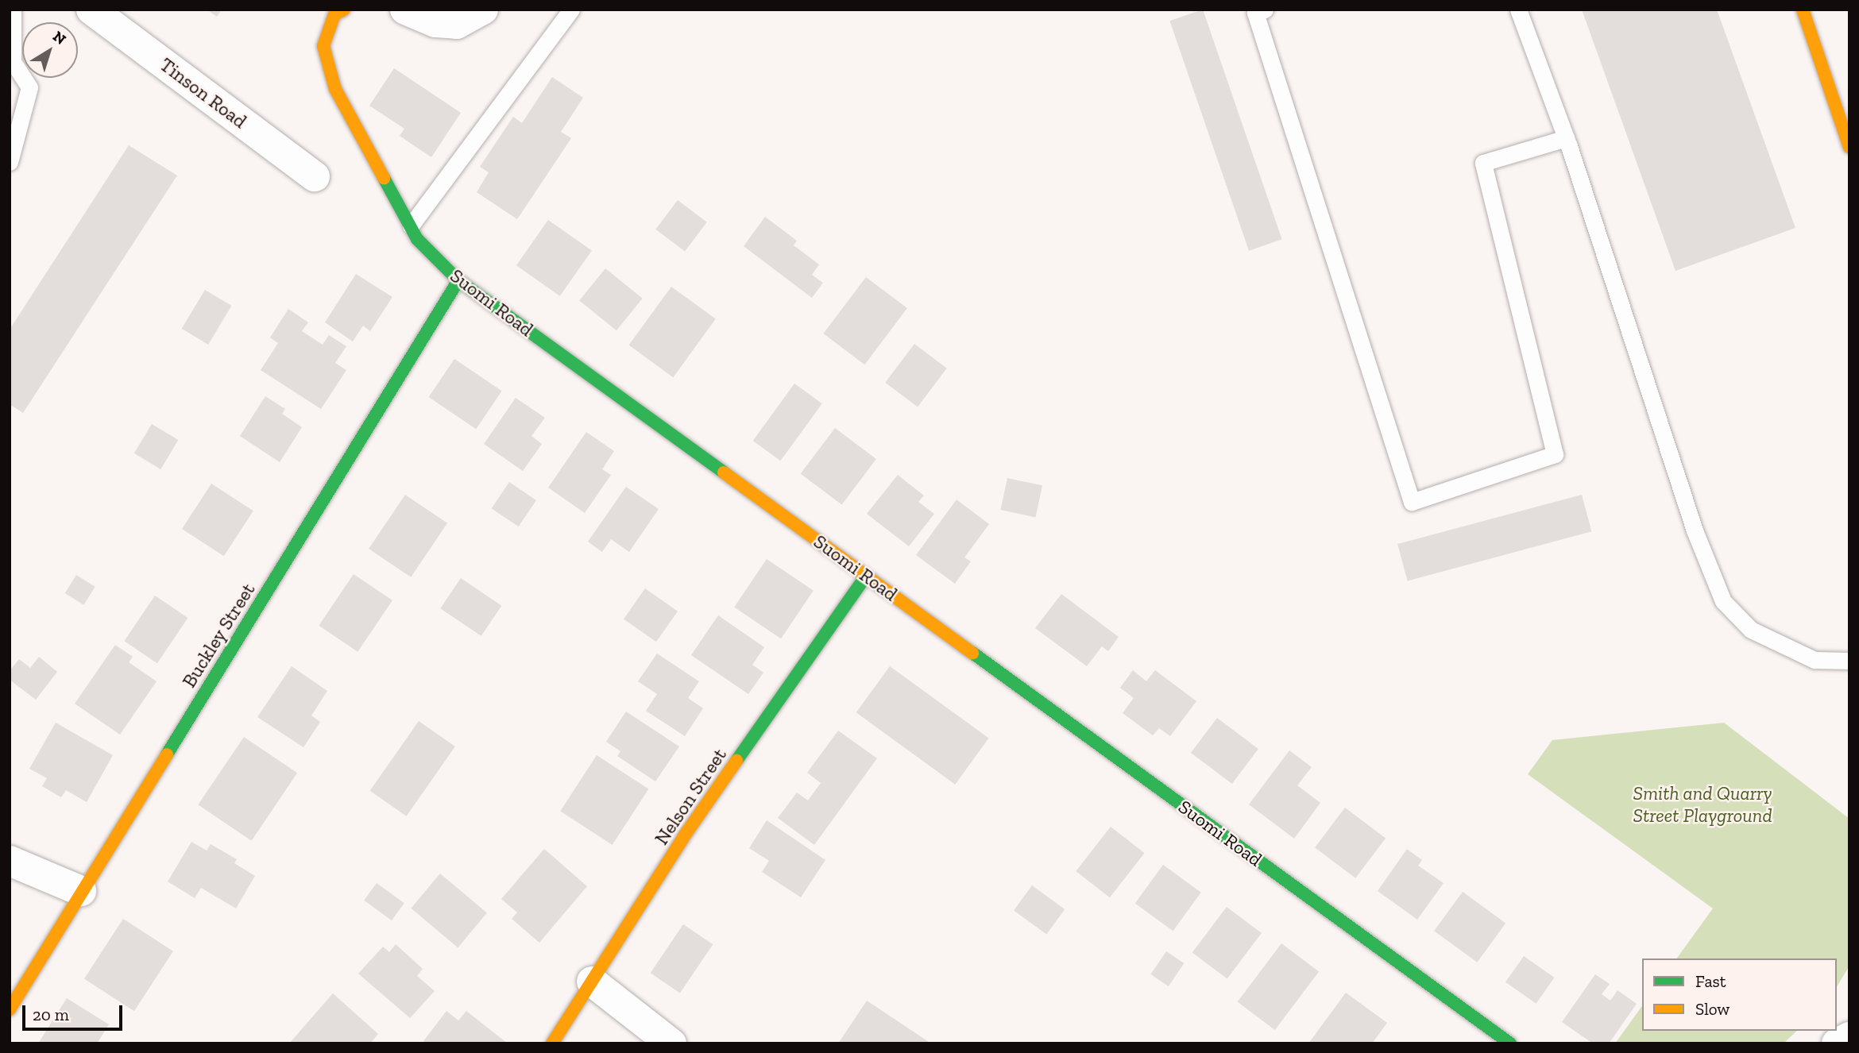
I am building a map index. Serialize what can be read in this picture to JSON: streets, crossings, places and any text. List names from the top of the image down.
{
  "streets": {
    "street": [
      "Tinson Road",
      "Suomi Road",
      "Buckley Street",
      "Nelson Street"
    ]
  },
  "crossings": [
    ["Suomi Road", "Buckley Street"],
    ["Suomi Road", "Nelson Street"]
  ],
  "parks": ["Smith and Quarry Street Playground"],
  "legend": ["Fast", "Slow"],
  "scale_bar": "20 m",
  "north": "top right"
}
